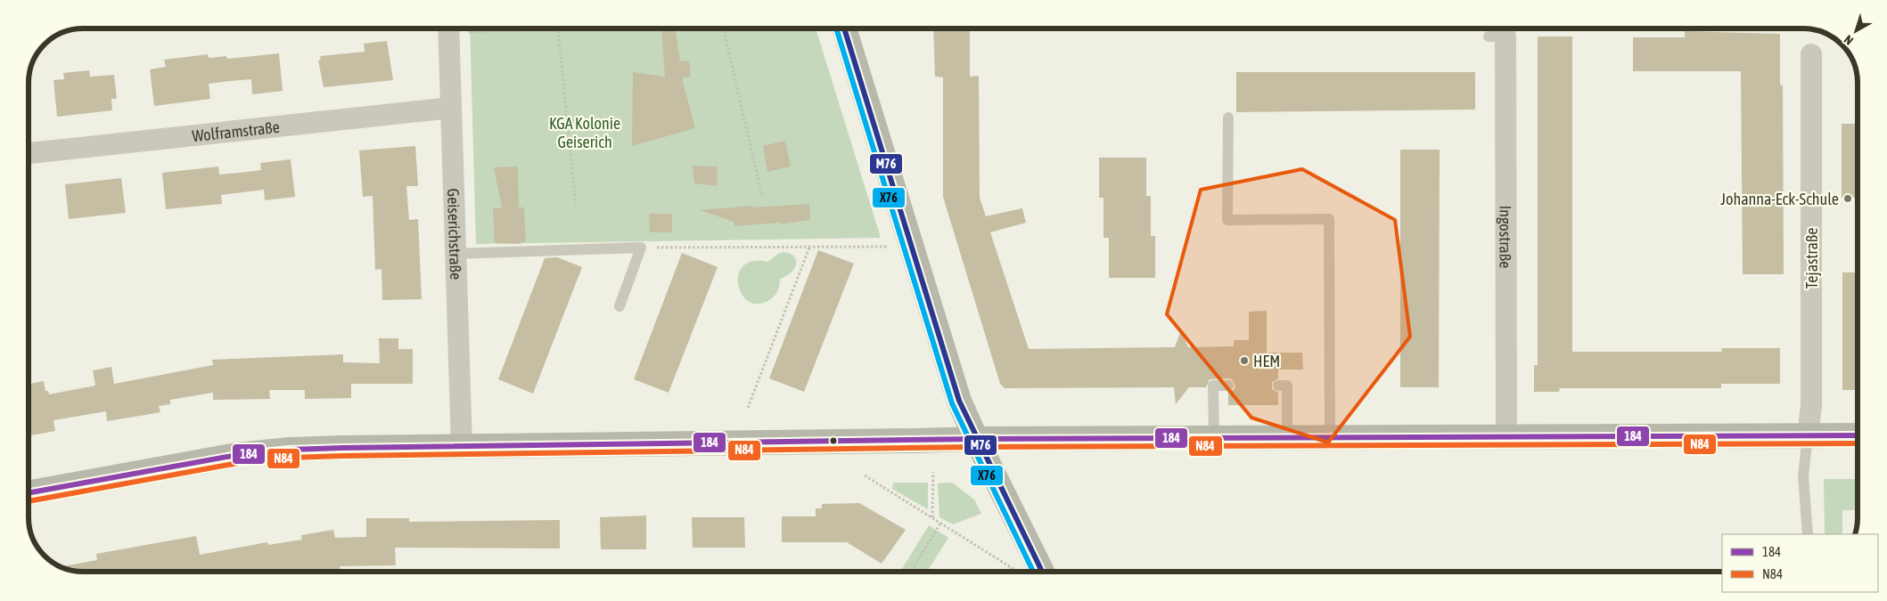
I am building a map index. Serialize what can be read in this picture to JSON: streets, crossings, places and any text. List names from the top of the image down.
{
  "streets": {
    "street": [
      "Wolframstraße",
      "Geiserichstraße",
      "Ingostraße",
      "Tejastraße"
    ]
  },
  "crossings": [
    ["Wolframstraße", "Geiserichstraße"]
  ],
  "parks": ["KGA Kolonie Geiserich"],
  "places": ["Johanna-Eck-Schule", "HEM"],
  "lines": [
    "transit line M76",
    "transit line X76",
    "transit line 184",
    "transit line N84"
  ],
  "legend": ["184", "N84"],
  "north": "bottom left"
}
